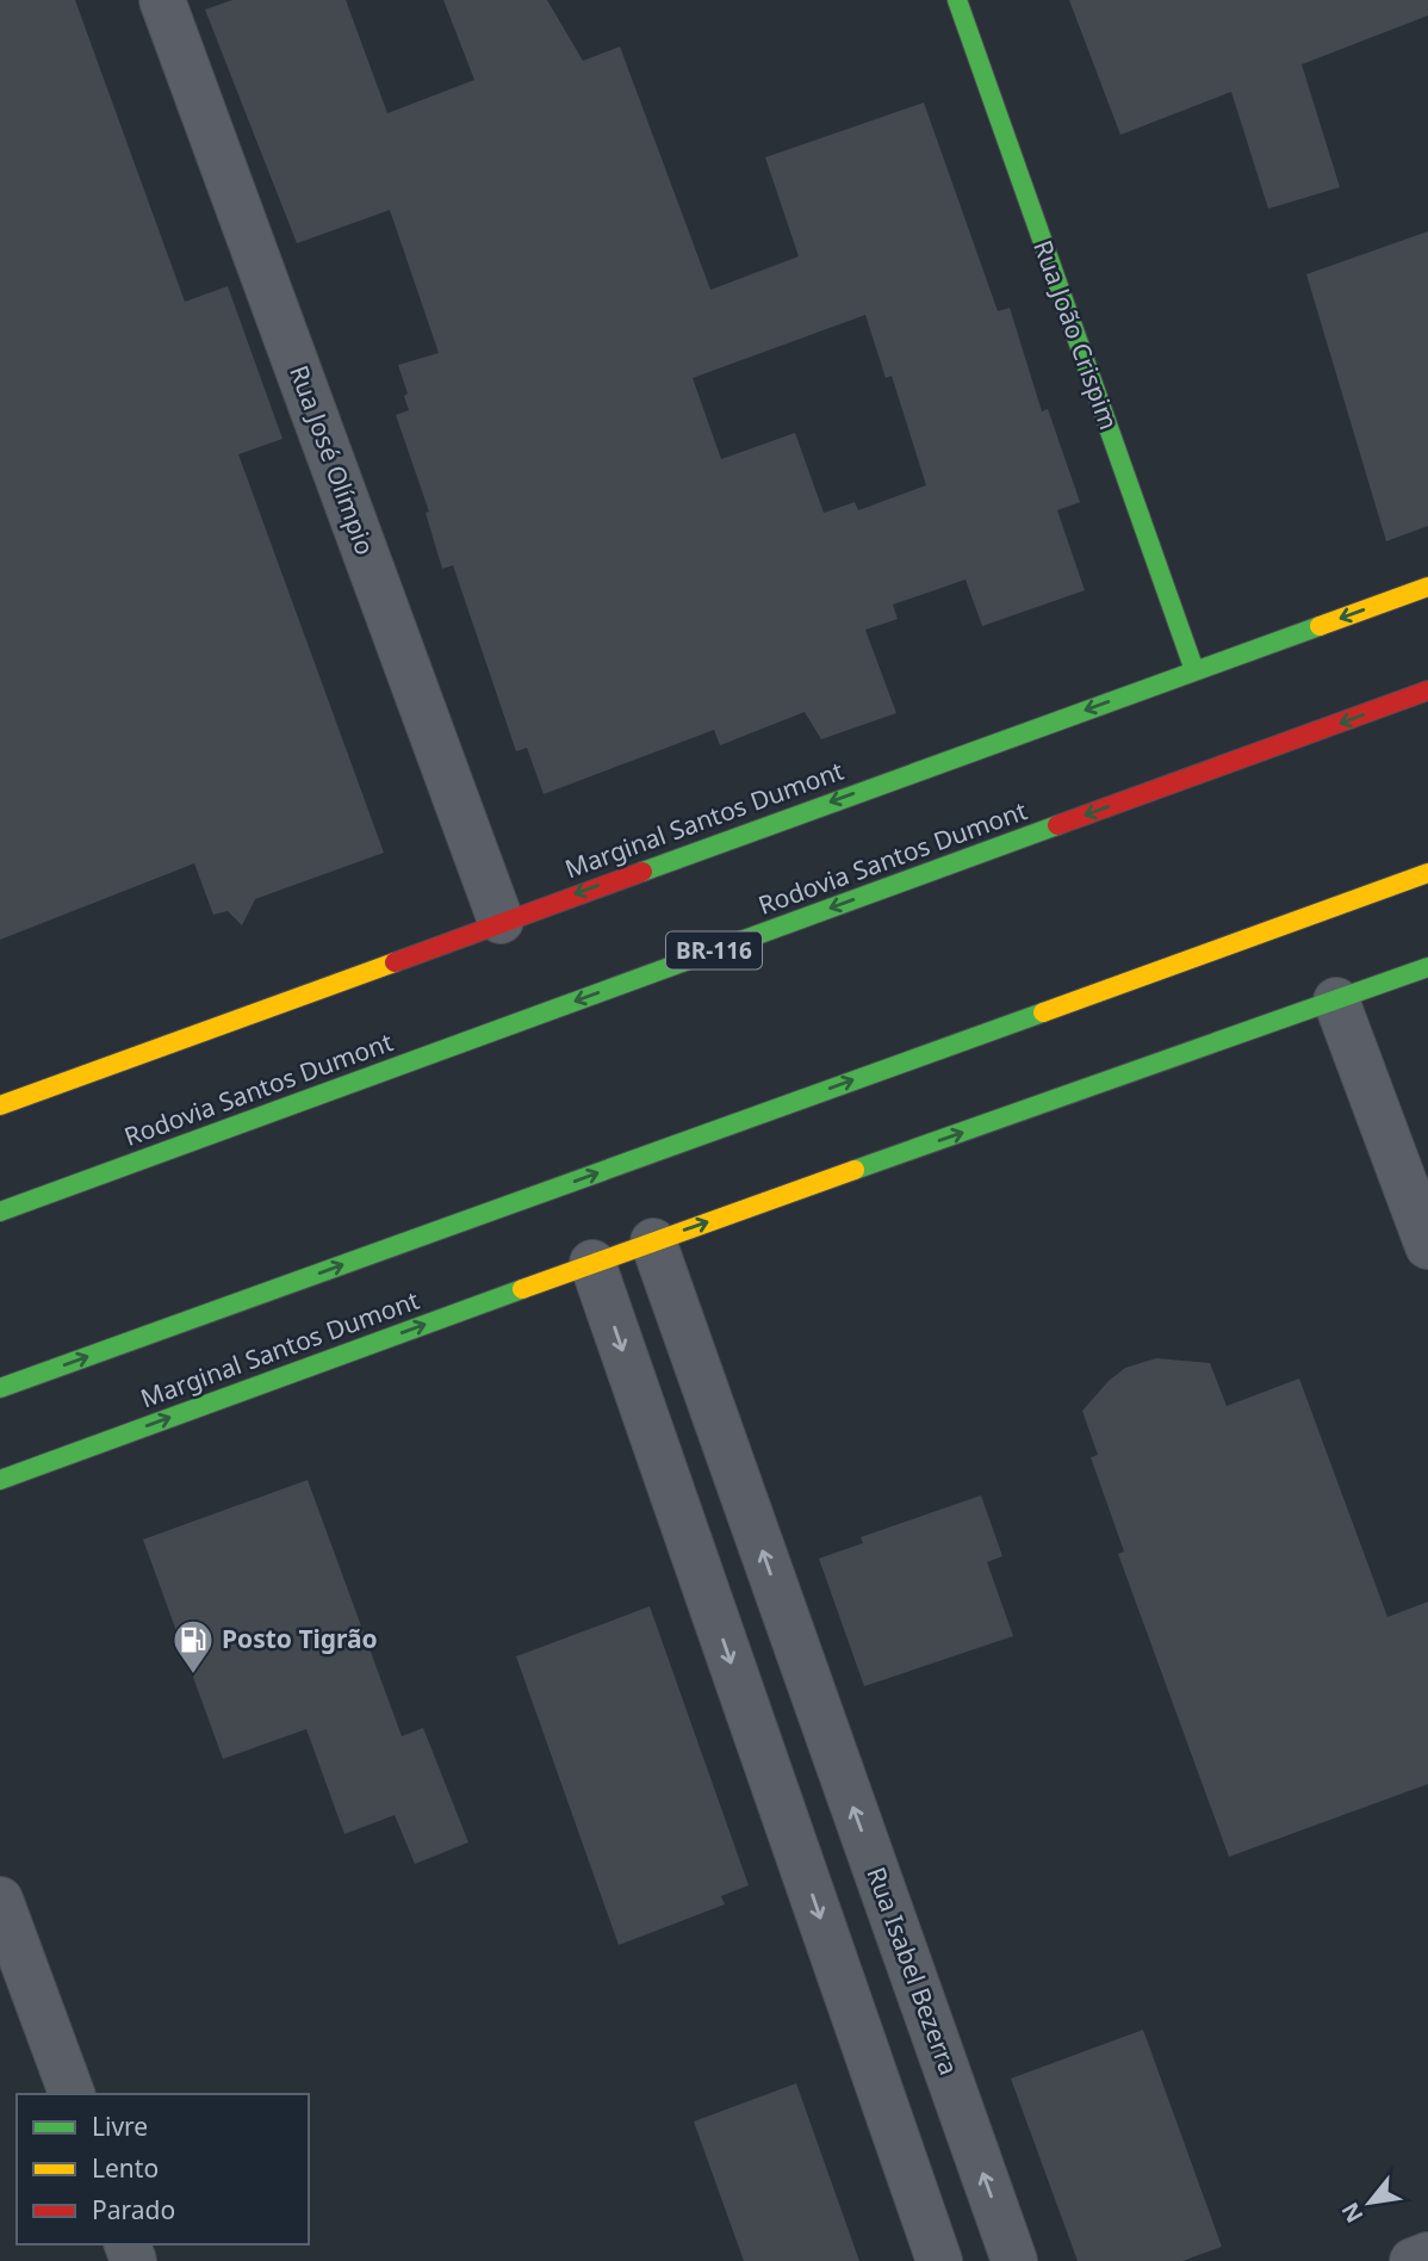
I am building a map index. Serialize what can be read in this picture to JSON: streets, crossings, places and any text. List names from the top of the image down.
{
  "streets": {
    "main road": [
      "Rua João Crispim",
      "Marginal Santos Dumont",
      "Rodovia Santos Dumont",
      "BR-116"
    ],
    "street": ["Rua José Olímpio", "Rua Isabel Bezerra"]
  },
  "crossings": [
    ["Rua João Crispim", "Marginal Santos Dumont"],
    ["Rua José Olímpio", "Marginal Santos Dumont"],
    ["Marginal Santos Dumont", "Rua Isabel Bezerra"]
  ],
  "places": {
    "fuel station": ["Posto Tigrão"]
  },
  "legend": ["Livre", "Lento", "Parado"],
  "north": "bottom left"
}
